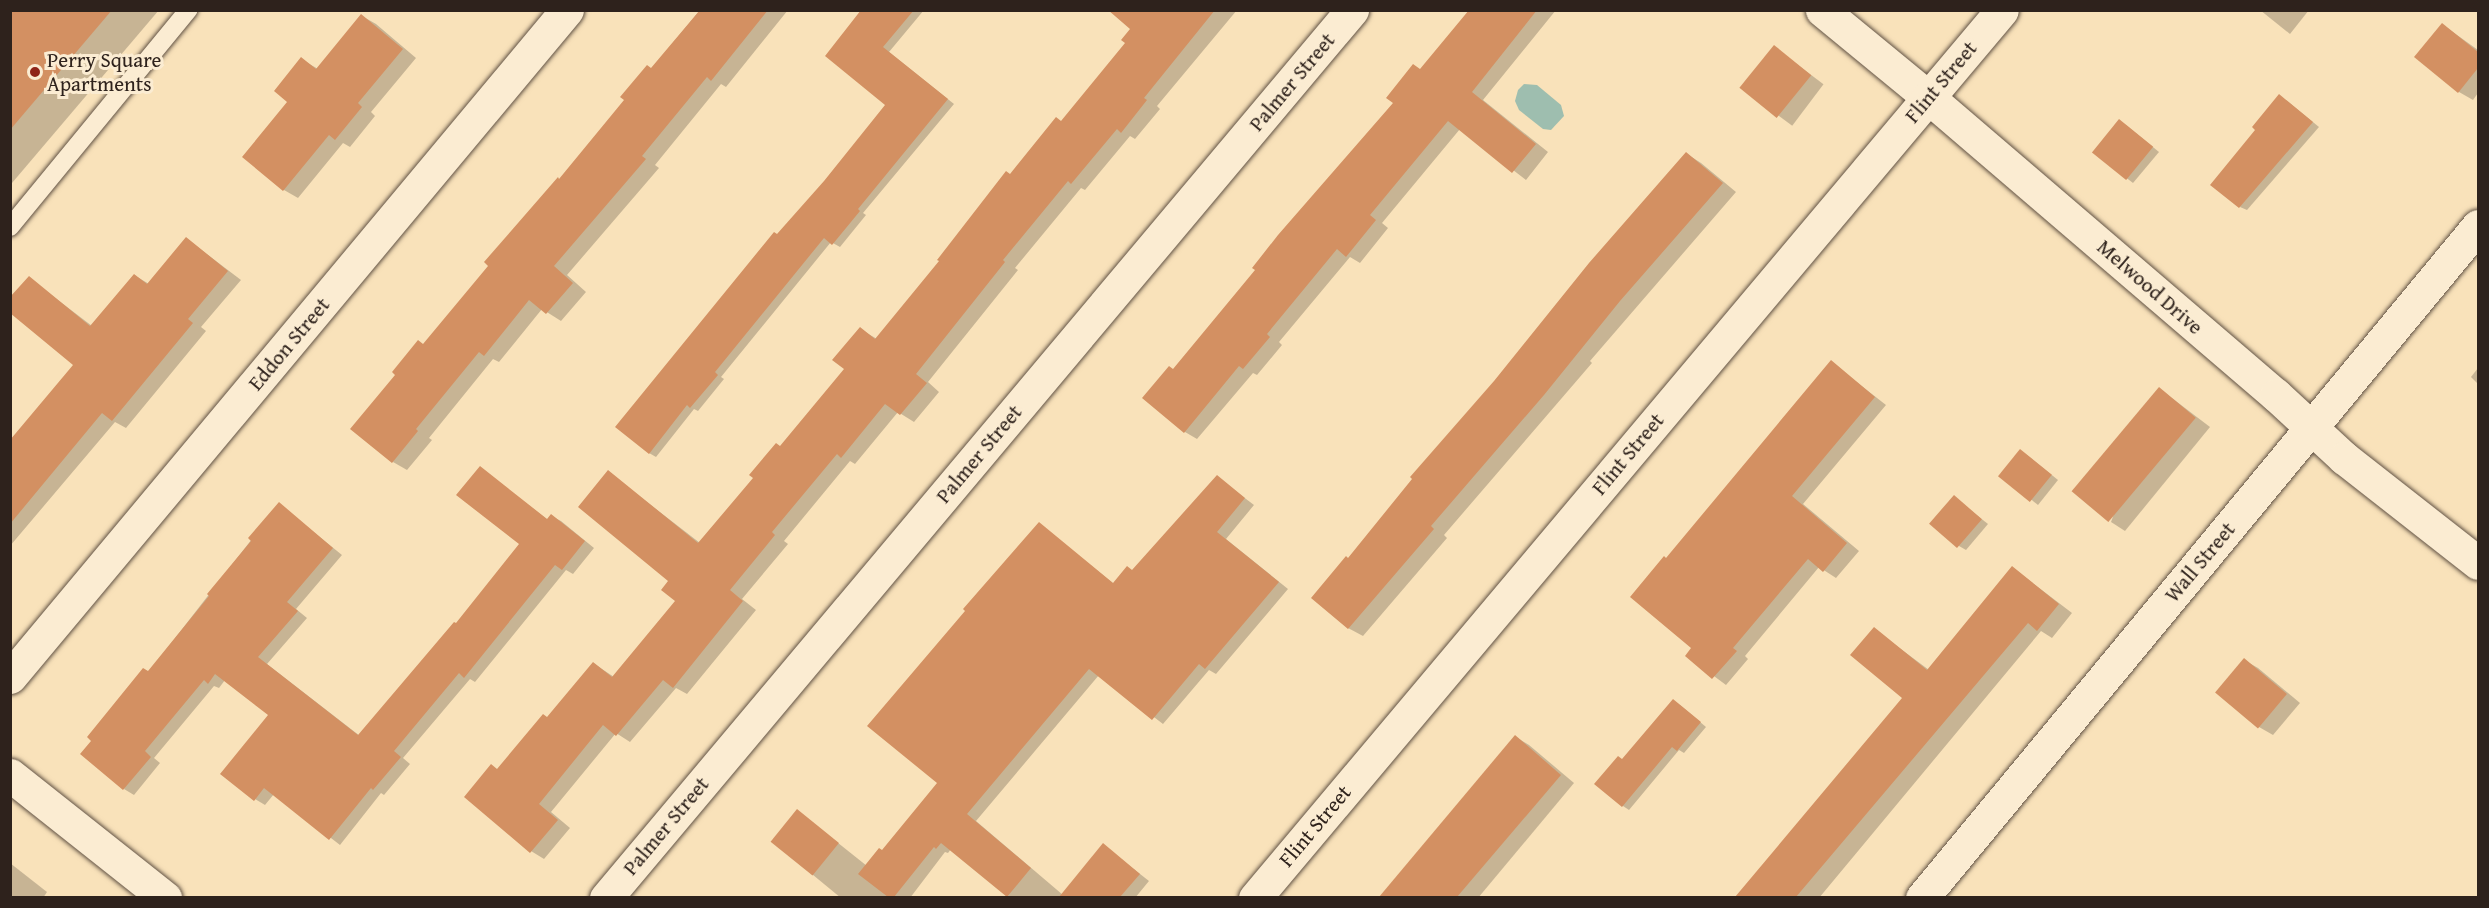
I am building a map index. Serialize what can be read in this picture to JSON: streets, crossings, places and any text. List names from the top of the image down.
{
  "streets": {
    "street": [
      "Palmer Street",
      "Flint Street",
      "Melwood Drive",
      "Eddon Street",
      "Wall Street"
    ]
  },
  "crossings": [
    ["Flint Street", "Melwood Drive"],
    ["Melwood Drive", "Wall Street"]
  ],
  "places": ["Perry Square Apartments"]
}
